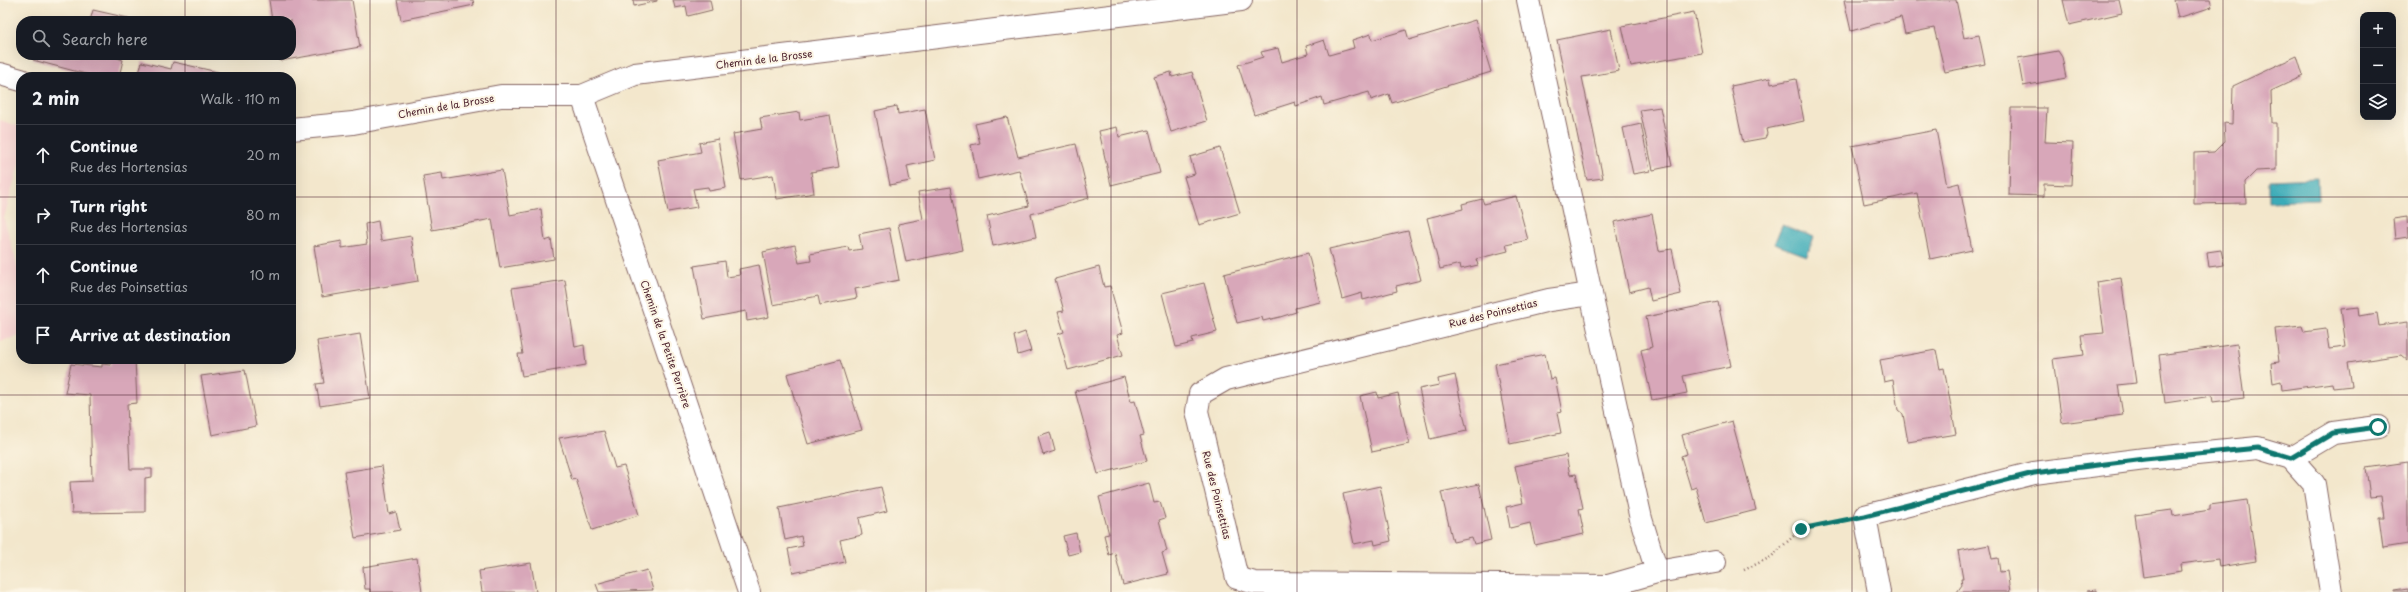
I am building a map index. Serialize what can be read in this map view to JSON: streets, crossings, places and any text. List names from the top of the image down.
{
  "streets": {
    "street": ["Chemin de la Brosse", "Rue des Poinsettias", "Chemin de la Petite Perrière"]
  },
  "crossings": [
    ["Chemin de la Brosse", "Chemin de la Petite Perrière"]
  ],
  "page": {
    "map_buttons": ["+", "−"],
    "search": "Search here",
    "heading": ["2 min", "Walk · 110 m"],
    "list": [
      ["Continue", "Rue des Hortensias", "20 m"],
      ["Turn right", "Rue des Hortensias", "80 m"],
      ["Continue", "Rue des Poinsettias", "10 m"],
      "Arrive at destination"
    ]
  }
}
